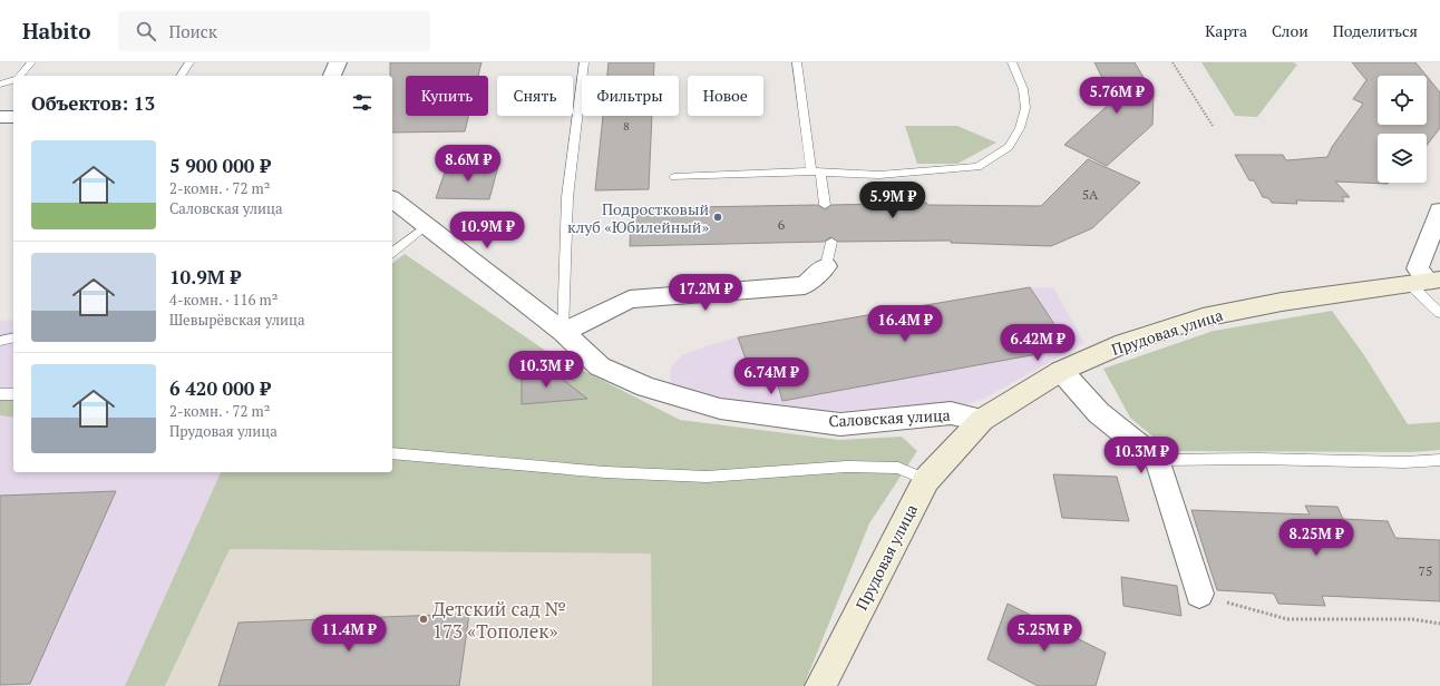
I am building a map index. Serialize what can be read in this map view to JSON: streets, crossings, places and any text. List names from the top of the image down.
{
  "streets": {
    "main road": ["Прудовая улица"],
    "street": ["Саловская улица"]
  },
  "crossings": [
    ["Прудовая улица", "Саловская улица"]
  ],
  "places": ["Подростковый клуб «Юбилейный»", "Детский сад № 173 «Тополек»"],
  "house_numbers": [
    "8",
    "5А",
    "6",
    "75"
  ],
  "page": {
    "header": "Habito",
    "search": "Поиск",
    "nav": ["Карта", "Слои", "Поделиться"],
    "chip": [
      "Купить",
      "Снять",
      "Фильтры",
      "Новое"
    ],
    "heading": "Объектов: 13",
    "price": [
      "5.76M ₽",
      "8.6M ₽",
      "5.9M ₽",
      "10.9M ₽",
      "17.2M ₽",
      "16.4M ₽",
      "6.42M ₽",
      "10.3M ₽",
      "6.74M ₽",
      "10.3M ₽",
      "8.25M ₽",
      "11.4M ₽",
      "5.25M ₽"
    ],
    "list": [
      {
        "name": "5 900 000 ₽",
        "note": "2-комн. · 72 m² · Саловская улица"
      },
      {
        "name": "10.9M ₽",
        "note": "4-комн. · 116 m² · Шевырёвская улица"
      },
      {
        "name": "6 420 000 ₽",
        "note": "2-комн. · 72 m² · Прудовая улица"
      }
    ]
  }
}
